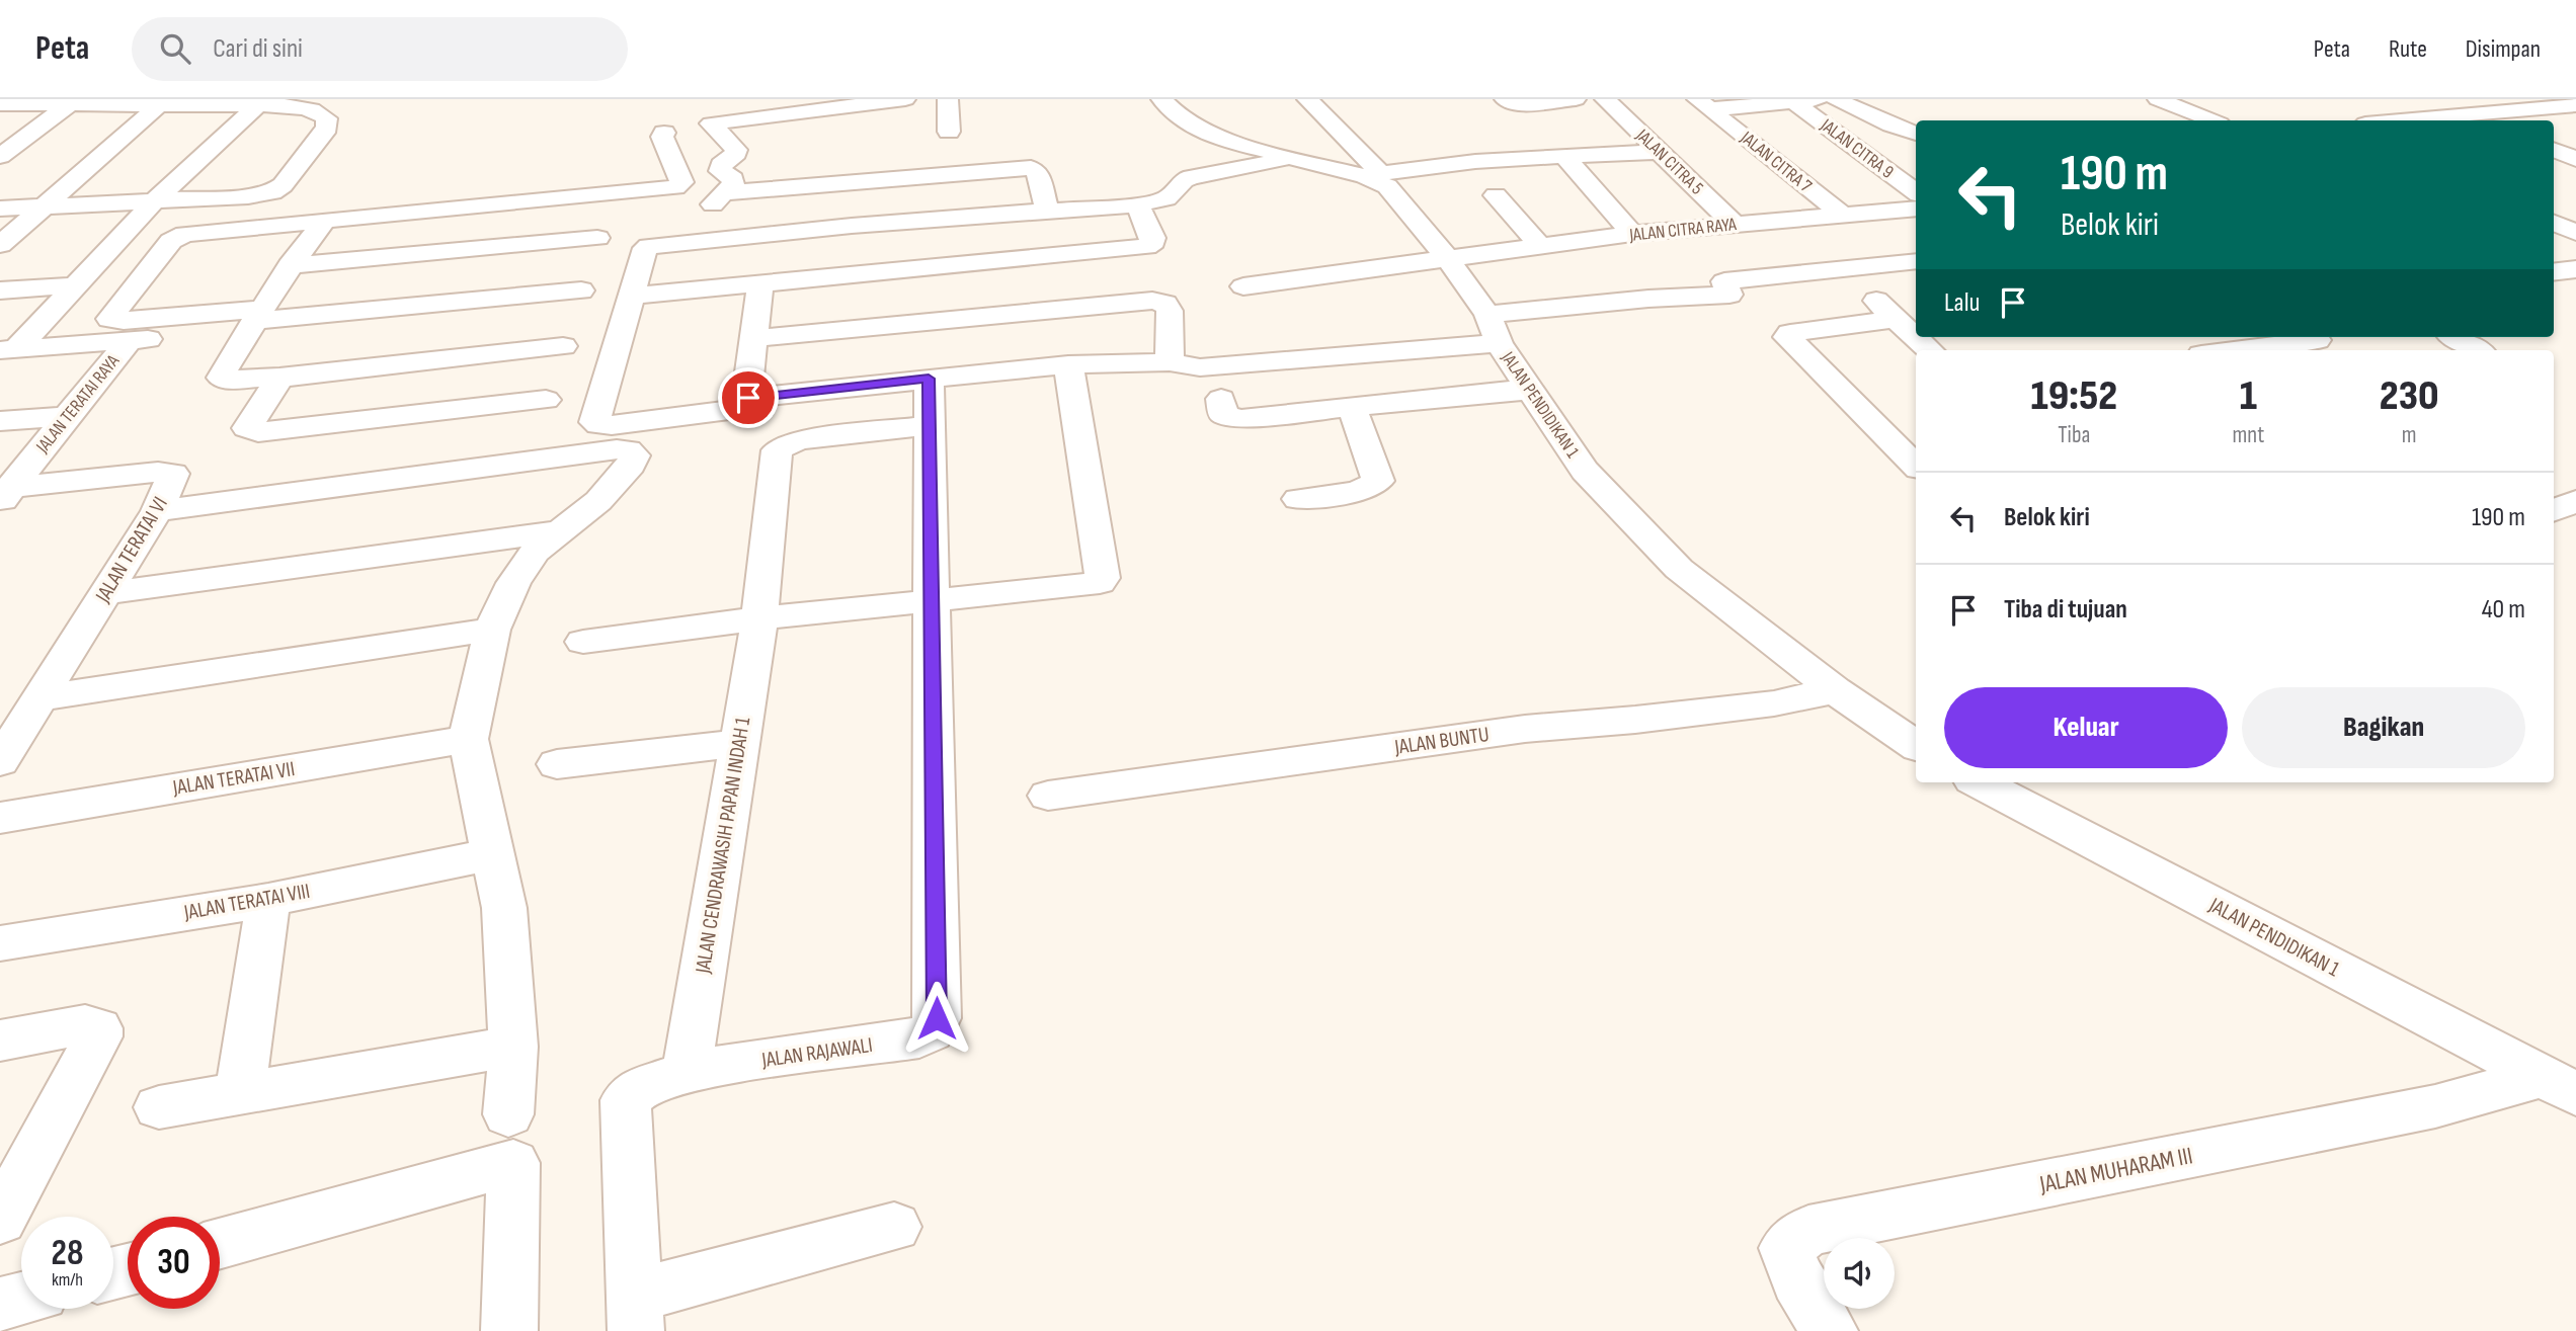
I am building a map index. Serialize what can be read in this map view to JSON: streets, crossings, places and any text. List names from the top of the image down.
{
  "streets": {
    "street": [
      "JALAN CITRA 9",
      "JALAN CITRA 5",
      "JALAN CITRA 7",
      "JALAN CITRA RAYA",
      "JALAN TERATAI RAYA",
      "JALAN PENDIDIKAN 1",
      "JALAN TERATAI VI",
      "JALAN BUNTU",
      "JALAN TERATAI VII",
      "JALAN CENDRAWASIH PAPAN INDAH 1",
      "JALAN TERATAI VIII",
      "JALAN RAJAWALI",
      "JALAN MUHARAM III"
    ]
  },
  "crossings": [
    ["JALAN CITRA 5", "JALAN CITRA RAYA"],
    ["JALAN CITRA 7", "JALAN CITRA RAYA"],
    ["JALAN CITRA RAYA", "JALAN PENDIDIKAN 1"],
    ["JALAN TERATAI RAYA", "JALAN TERATAI VI"],
    ["JALAN PENDIDIKAN 1", "JALAN BUNTU"],
    ["JALAN PENDIDIKAN 1", "JALAN MUHARAM III"],
    ["JALAN CENDRAWASIH PAPAN INDAH 1", "JALAN RAJAWALI"]
  ],
  "page": {
    "header": "Peta",
    "search": "Cari di sini",
    "nav": ["Peta", "Rute", "Disimpan"],
    "turn": ["190 m", "Belok kiri"],
    "then": "Lalu",
    "eta": [
      "19:52",
      "Tiba",
      "1",
      "mnt",
      "230",
      "m"
    ],
    "list": [
      {
        "name": "Belok kiri",
        "value": "190 m"
      },
      {
        "name": "Tiba di tujuan",
        "value": "40 m"
      }
    ],
    "buttons": ["Keluar", "Bagikan"],
    "speed": "28 km/h",
    "limit": "30"
  }
}
